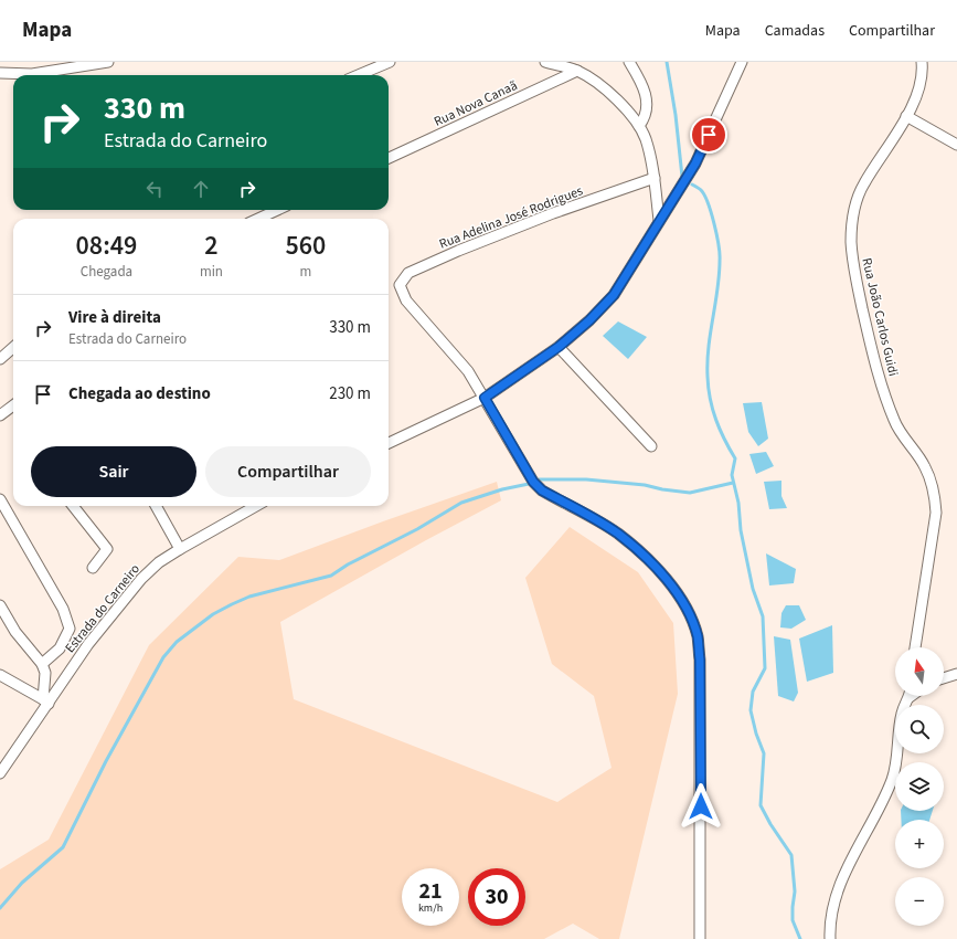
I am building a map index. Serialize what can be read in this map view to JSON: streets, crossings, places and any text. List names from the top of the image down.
{
  "streets": {
    "street": [
      "Rua Nova Canaã",
      "Rua Adelina José Rodrigues",
      "Rua João Carlos Guidi",
      "Estrada do Carneiro"
    ]
  },
  "north": "top",
  "page": {
    "header": "Mapa",
    "nav": ["Mapa", "Camadas", "Compartilhar"],
    "turn": ["330 m", "Estrada do Carneiro"],
    "eta": [
      "08:49",
      "Chegada",
      "2",
      "min",
      "560",
      "m"
    ],
    "list": [
      {
        "name": "Vire à direita",
        "note": "Estrada do Carneiro",
        "value": "330 m"
      },
      {
        "name": "Chegada ao destino",
        "value": "230 m"
      }
    ],
    "buttons": ["Sair", "Compartilhar"],
    "map_buttons": ["+", "−"],
    "speed": "21 km/h",
    "limit": "30"
  }
}
